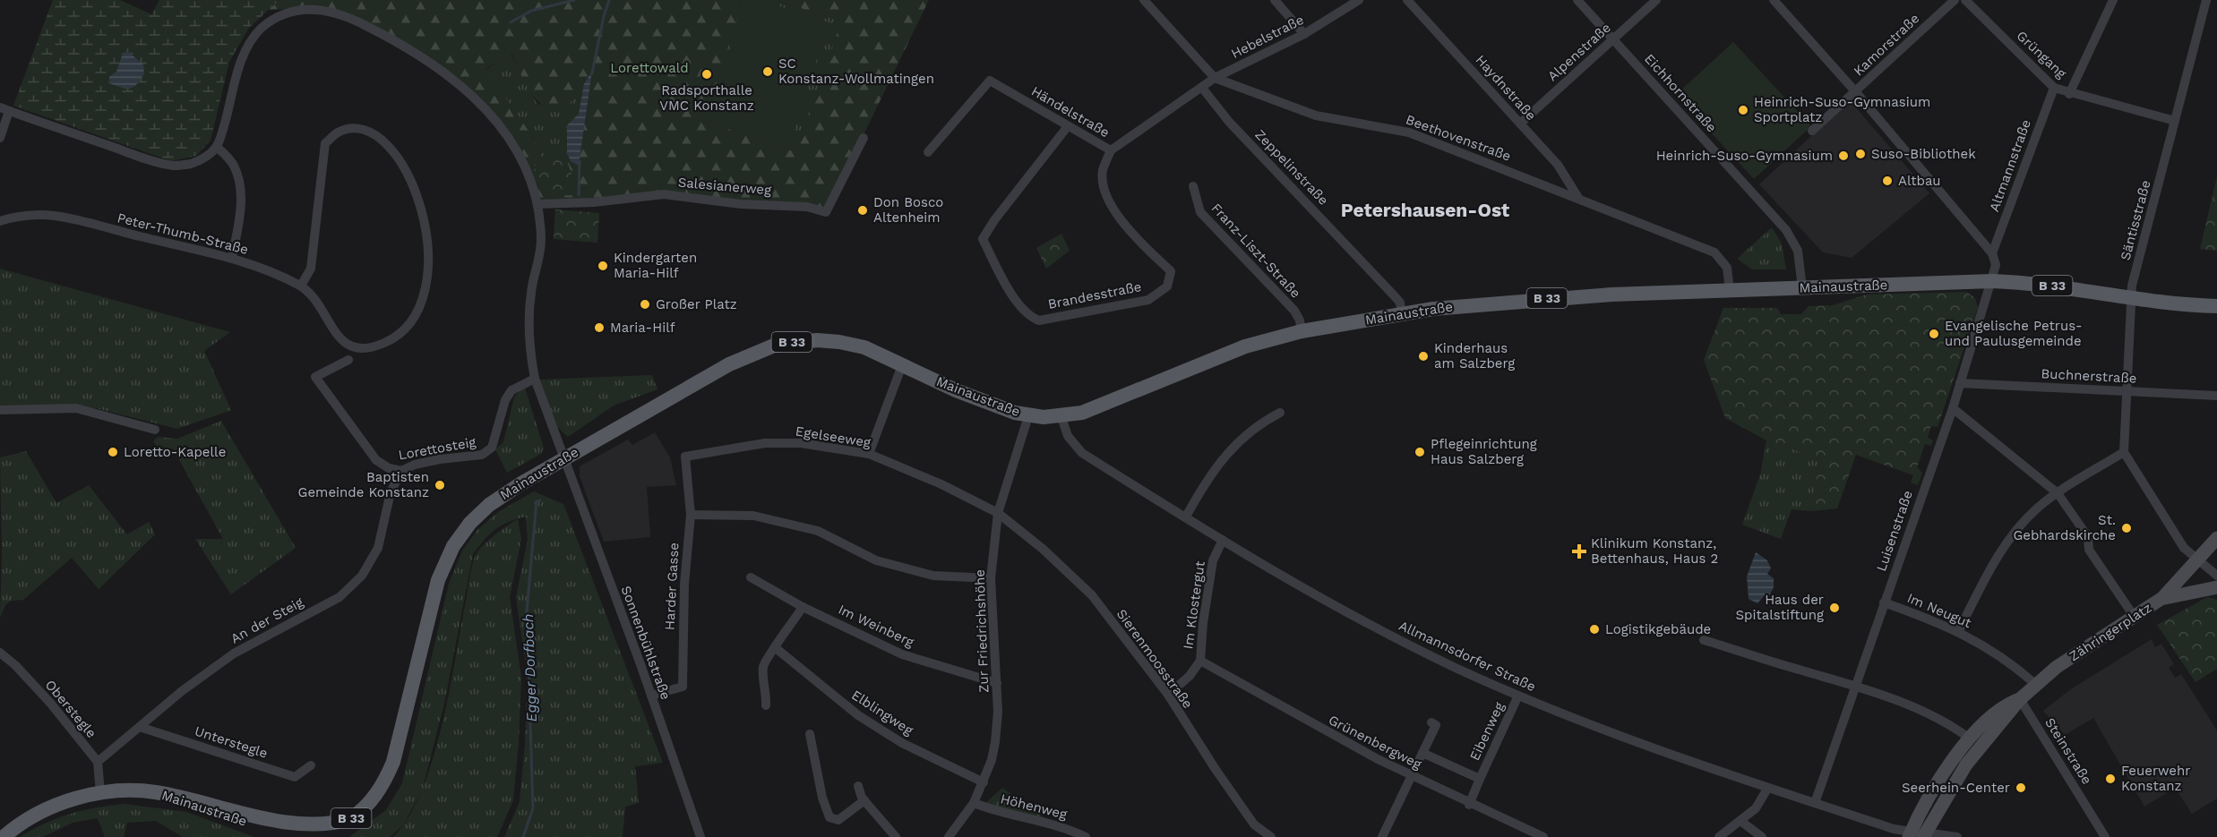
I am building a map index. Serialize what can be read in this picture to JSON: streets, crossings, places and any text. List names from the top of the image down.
{
  "streets": {
    "main road": ["B 33", "Mainaustraße", "Zähringerplatz"],
    "street": [
      "Hebelstraße",
      "Kamorstraße",
      "Alpenstraße",
      "Grüngang",
      "Haydnstraße",
      "Eichhornstraße",
      "Händelstraße",
      "Beethovenstraße",
      "Altmannstraße",
      "Zeppelinstraße",
      "Salesianerweg",
      "Säntisstraße",
      "Peter-Thumb-Straße",
      "Franz-Liszt-Straße",
      "Brandesstraße",
      "Buchnerstraße",
      "Egelseeweg",
      "Lorettosteig",
      "Luisenstraße",
      "Harder Gasse",
      "Im Klostergut",
      "Im Neugut",
      "An der Steig",
      "Im Weinberg",
      "Zur Friedrichshöhe",
      "Sonnenbühlstraße",
      "Allmannsdorfer Straße",
      "Sierenmoosstraße",
      "Oberstegle",
      "Elblingweg",
      "Eibenweg",
      "Unterstegle",
      "Grünenbergweg",
      "Steinstraße",
      "Höhenweg"
    ]
  },
  "crossings": [
    ["Hebelstraße", "Händelstraße"],
    ["Hebelstraße", "Beethovenstraße"],
    ["Alpenstraße", "Haydnstraße"],
    ["Alpenstraße", "Eichhornstraße"],
    ["Grüngang", "Altmannstraße"],
    ["Grüngang", "Säntisstraße"],
    ["Haydnstraße", "Beethovenstraße"],
    ["Eichhornstraße", "Mainaustraße"],
    ["Händelstraße", "Beethovenstraße"],
    ["Händelstraße", "Zeppelinstraße"],
    ["Händelstraße", "Brandesstraße"],
    ["Beethovenstraße", "Mainaustraße"],
    ["Altmannstraße", "Luisenstraße"],
    ["Zeppelinstraße", "Mainaustraße"],
    ["Salesianerweg", "Sonnenbühlstraße"],
    ["Säntisstraße", "Mainaustraße"],
    ["Säntisstraße", "Buchnerstraße"],
    ["Franz-Liszt-Straße", "Mainaustraße"],
    ["Mainaustraße", "Luisenstraße"],
    ["Mainaustraße", "Zur Friedrichshöhe"],
    ["Mainaustraße", "Sonnenbühlstraße"],
    ["Mainaustraße", "Allmannsdorfer Straße"],
    ["Buchnerstraße", "Luisenstraße"],
    ["Egelseeweg", "Harder Gasse"],
    ["Egelseeweg", "Zur Friedrichshöhe"],
    ["Egelseeweg", "Sierenmoosstraße"],
    ["Lorettosteig", "An der Steig"],
    ["Lorettosteig", "Sonnenbühlstraße"],
    ["Luisenstraße", "Im Neugut"],
    ["Luisenstraße", "Allmannsdorfer Straße"],
    ["Harder Gasse", "Sonnenbühlstraße"],
    ["Im Klostergut", "Allmannsdorfer Straße"],
    ["Im Klostergut", "Sierenmoosstraße"],
    ["Im Klostergut", "Grünenbergweg"],
    ["Im Neugut", "Zähringerplatz"],
    ["An der Steig", "Oberstegle"],
    ["An der Steig", "Unterstegle"],
    ["Im Weinberg", "Zur Friedrichshöhe"],
    ["Zur Friedrichshöhe", "Sierenmoosstraße"],
    ["Zur Friedrichshöhe", "Elblingweg"],
    ["Zur Friedrichshöhe", "Höhenweg"],
    ["Zähringerplatz", "Allmannsdorfer Straße"],
    ["Zähringerplatz", "Steinstraße"],
    ["Allmannsdorfer Straße", "Eibenweg"],
    ["Eibenweg", "Grünenbergweg"]
  ],
  "districts": ["Petershausen-Ost"],
  "water": ["Egger Dorfbach"],
  "parks": ["Lorettowald"],
  "places": {
    "other": [
      "SC Konstanz-Wollmatingen",
      "Radsporthalle VMC Konstanz",
      "Heinrich-Suso-Gymnasium Sportplatz",
      "Suso-Bibliothek",
      "Heinrich-Suso-Gymnasium",
      "Altbau",
      "Don Bosco Altenheim",
      "Kindergarten Maria-Hilf",
      "Großer Platz",
      "Maria-Hilf",
      "Evangelische Petrus- und Paulusgemeinde",
      "Kinderhaus am Salzberg",
      "Loretto-Kapelle",
      "Pflegeinrichtung Haus Salzberg",
      "Baptisten Gemeinde Konstanz",
      "St. Gebhardskirche",
      "Haus der Spitalstiftung",
      "Logistikgebäude",
      "Feuerwehr Konstanz",
      "Seerhein-Center"
    ],
    "health": ["Klinikum Konstanz, Bettenhaus, Haus 2"]
  }
}
